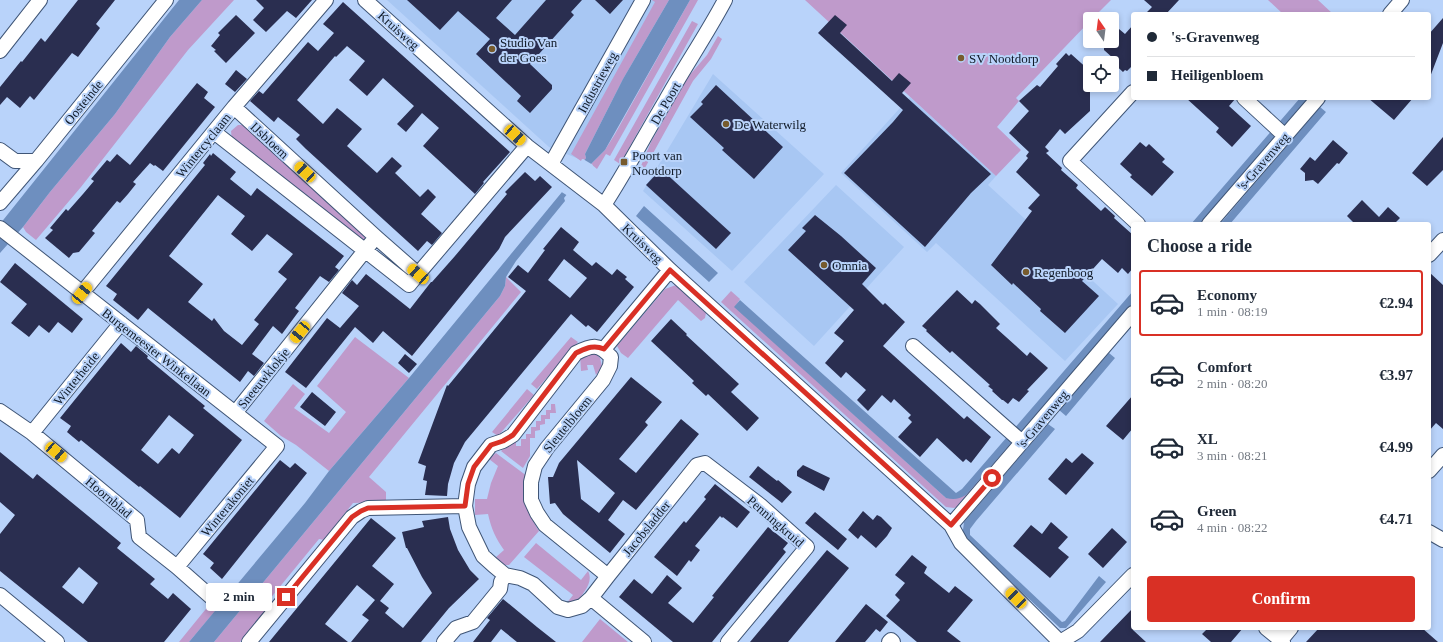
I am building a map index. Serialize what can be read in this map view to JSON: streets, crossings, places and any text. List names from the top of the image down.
{
  "streets": {
    "street": [
      "Kruisweg",
      "Industrieweg",
      "Oosteinde",
      "De Poort",
      "IJsbloem",
      "Wintercyclaam",
      "'s-Gravenweg",
      "Burgemeester Winkellaan",
      "Winterheide",
      "Sneeuwklokje",
      "Sleutelbloem",
      "Hoornblad",
      "Winterakoniet",
      "Penningkruid",
      "Jacobsladder"
    ]
  },
  "crossings": [
    ["Kruisweg", "Industrieweg"],
    ["Kruisweg", "De Poort"],
    ["Kruisweg", "IJsbloem"],
    ["Kruisweg", "'s-Gravenweg"],
    ["IJsbloem", "Wintercyclaam"],
    ["IJsbloem", "Sneeuwklokje"],
    ["Wintercyclaam", "Burgemeester Winkellaan"],
    ["Burgemeester Winkellaan", "Winterheide"],
    ["Burgemeester Winkellaan", "Sneeuwklokje"],
    ["Burgemeester Winkellaan", "Winterakoniet"],
    ["Winterheide", "Hoornblad"],
    ["Sleutelbloem", "Jacobsladder"],
    ["Hoornblad", "Winterakoniet"],
    ["Penningkruid", "Jacobsladder"]
  ],
  "places": {
    "other": [
      "Studio Van der Goes",
      "SV Nootdorp",
      "De Waterwilg",
      "Omnia",
      "Regenboog"
    ],
    "transit": ["Poort van Nootdorp"]
  },
  "north": "top",
  "page": {
    "banner": ["'s-Gravenweg", "Heiligenbloem"],
    "heading": "Choose a ride",
    "list": [
      {
        "name": "Economy",
        "note": "1 min · 08:19",
        "value": "€2.94"
      },
      {
        "name": "Comfort",
        "note": "2 min · 08:20",
        "value": "€3.97"
      },
      {
        "name": "XL",
        "note": "3 min · 08:21",
        "value": "€4.99"
      },
      {
        "name": "Green",
        "note": "4 min · 08:22",
        "value": "€4.71"
      }
    ],
    "buttons": "Confirm",
    "bubble": "2 min"
  }
}
